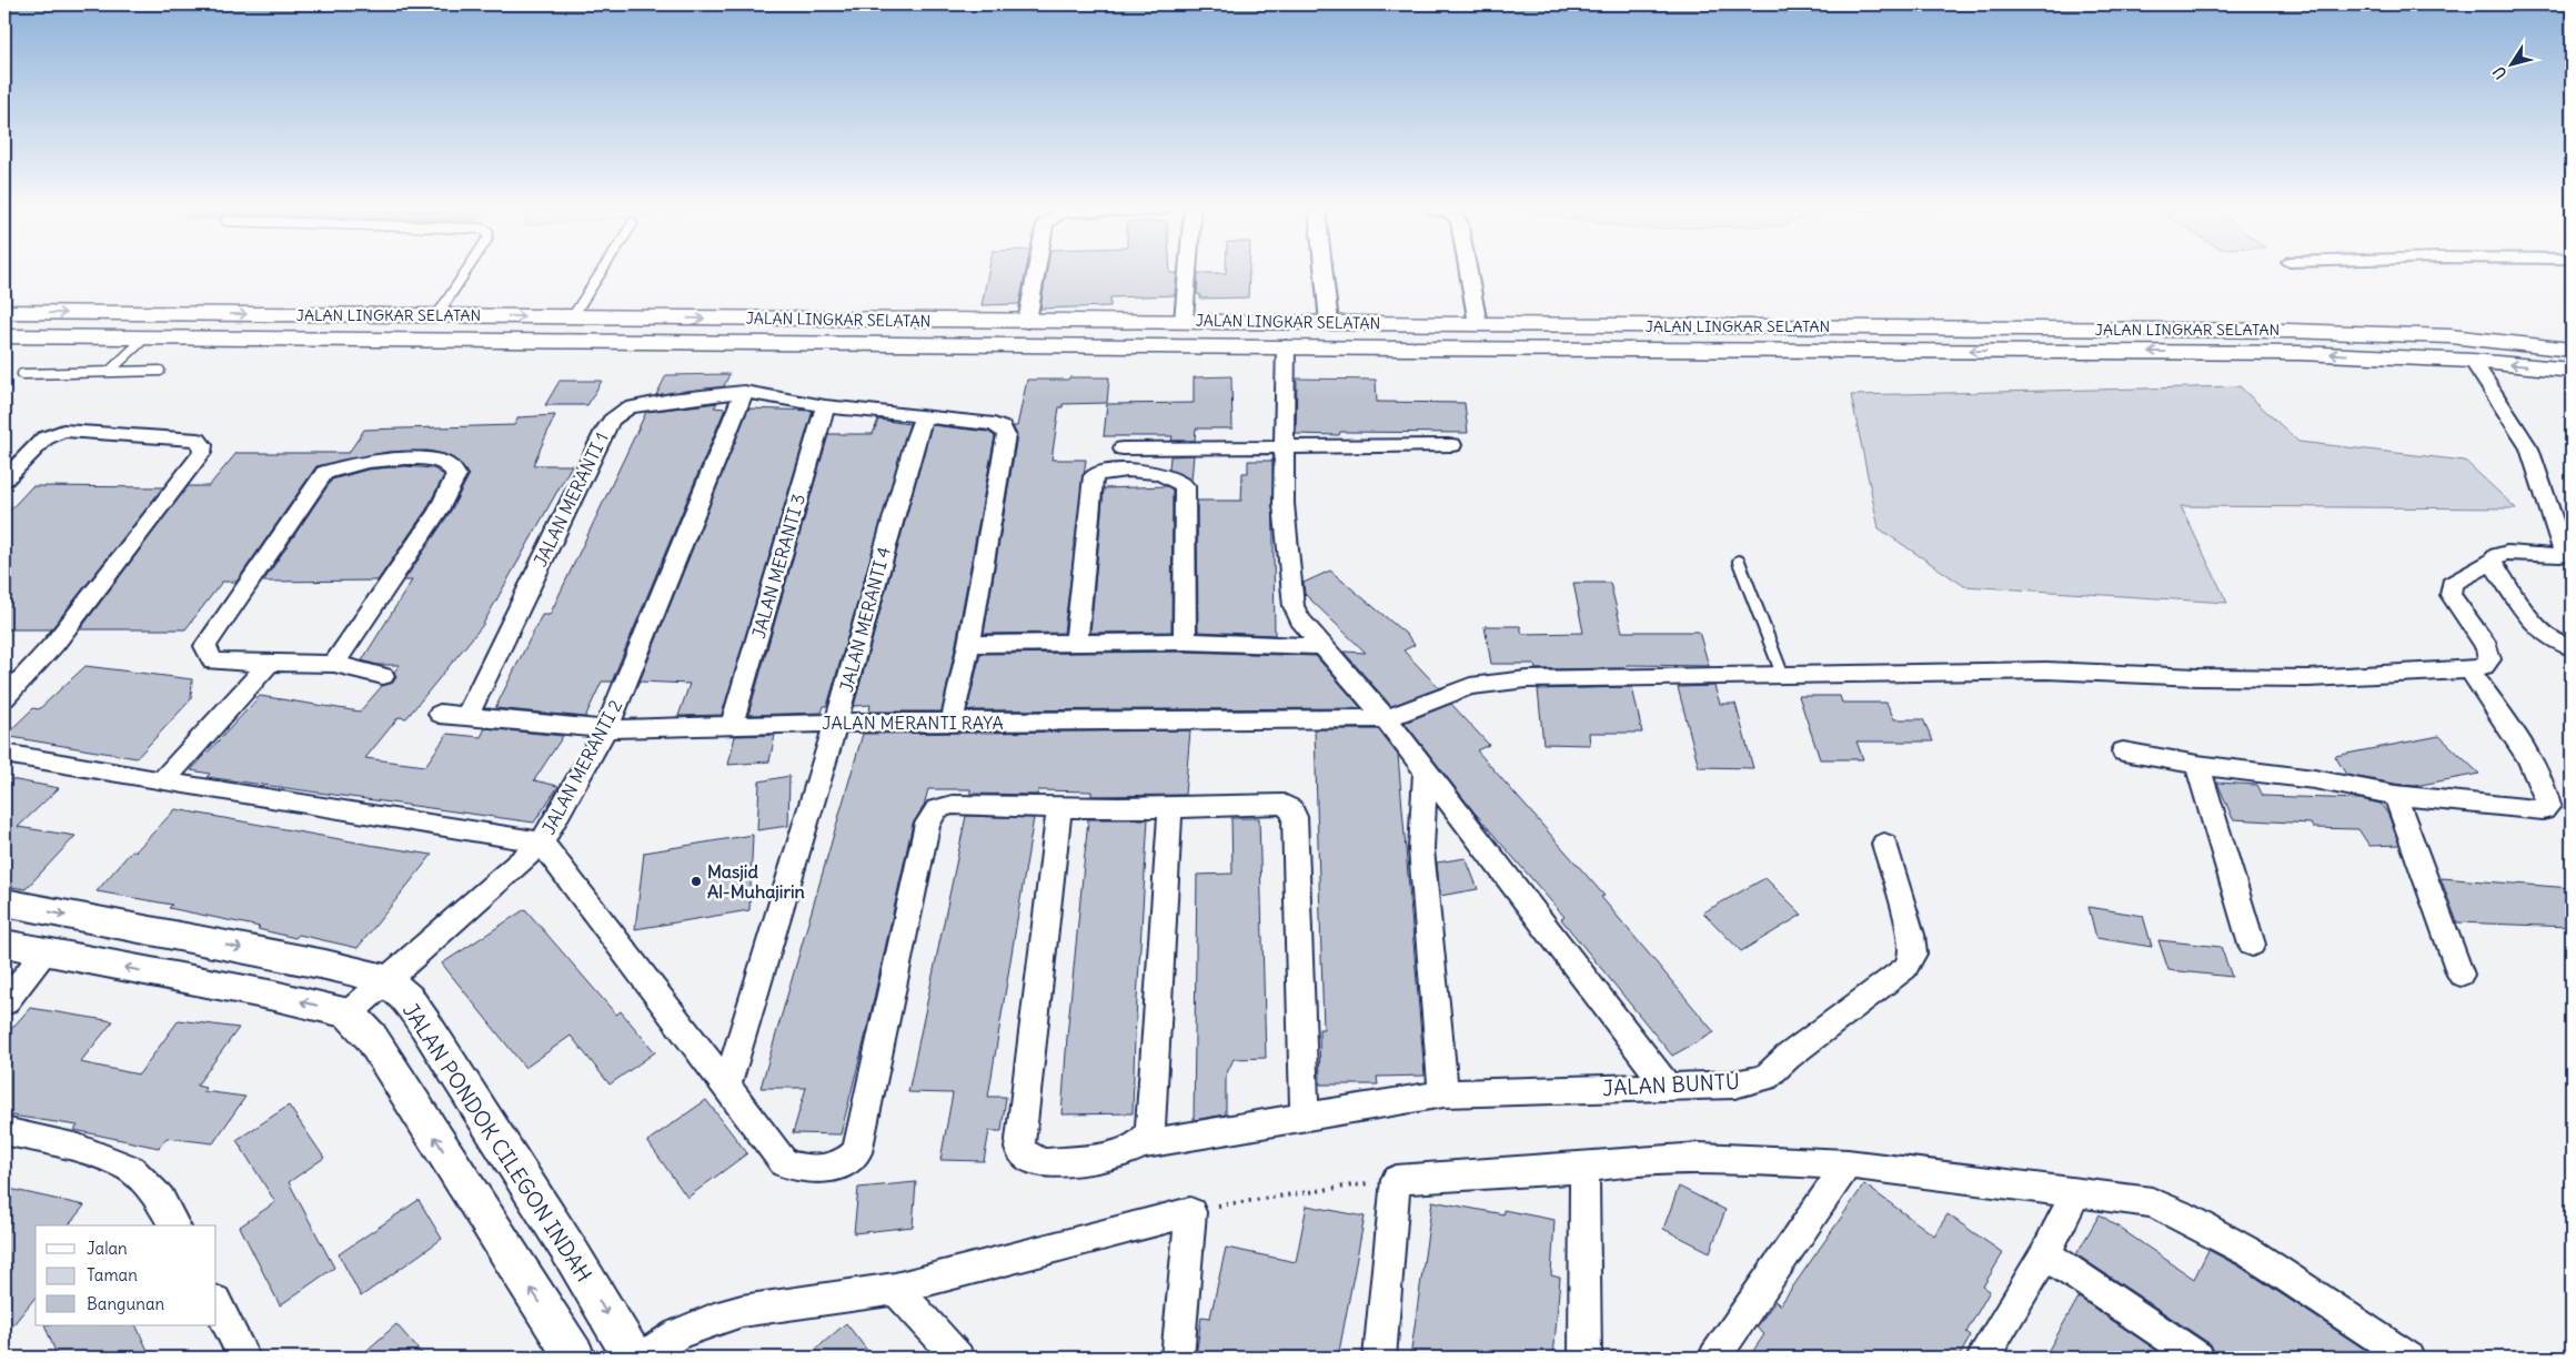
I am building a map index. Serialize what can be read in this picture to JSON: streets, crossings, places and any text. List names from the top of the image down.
{
  "streets": {
    "highway": ["JALAN LINGKAR SELATAN"],
    "street": [
      "JALAN MERANTI 1",
      "JALAN MERANTI 3",
      "JALAN MERANTI 4",
      "JALAN MERANTI RAYA",
      "JALAN MERANTI 2",
      "JALAN BUNTU",
      "JALAN PONDOK CILEGON INDAH"
    ]
  },
  "crossings": [
    ["JALAN MERANTI 1", "JALAN MERANTI 3"],
    ["JALAN MERANTI 1", "JALAN MERANTI 4"],
    ["JALAN MERANTI 1", "JALAN MERANTI RAYA"],
    ["JALAN MERANTI 1", "JALAN MERANTI 2"],
    ["JALAN MERANTI 3", "JALAN MERANTI RAYA"],
    ["JALAN MERANTI 4", "JALAN MERANTI RAYA"],
    ["JALAN MERANTI RAYA", "JALAN MERANTI 2"],
    ["JALAN MERANTI 2", "JALAN PONDOK CILEGON INDAH"]
  ],
  "places": ["Masjid Al-Muhajirin"],
  "legend": ["Jalan", "Taman", "Bangunan"],
  "north": "bottom left"
}
